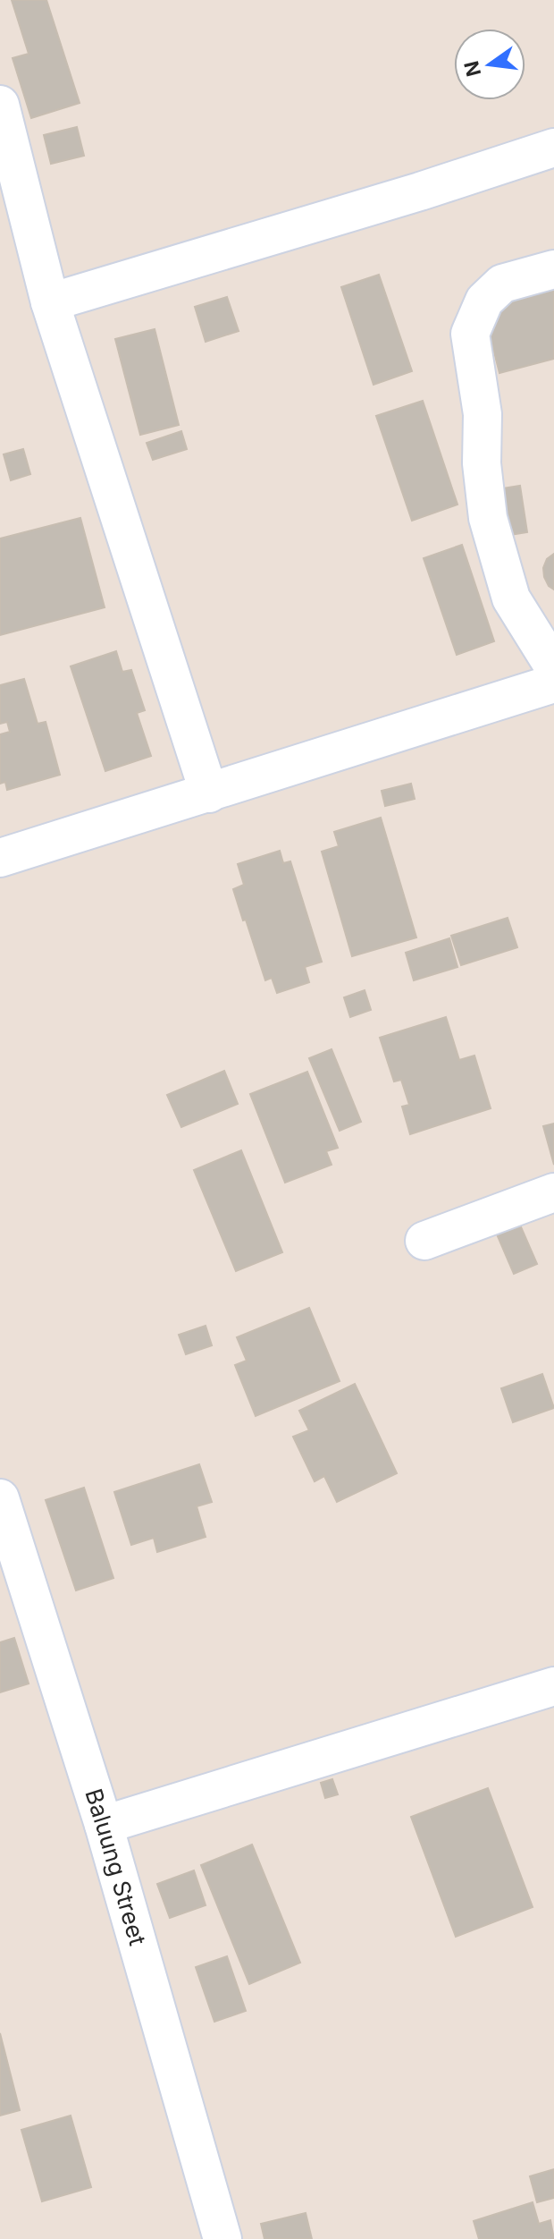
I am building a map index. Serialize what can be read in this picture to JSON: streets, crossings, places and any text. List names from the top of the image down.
{
  "streets": {
    "street": ["Baluung Street"]
  },
  "north": "left"
}
